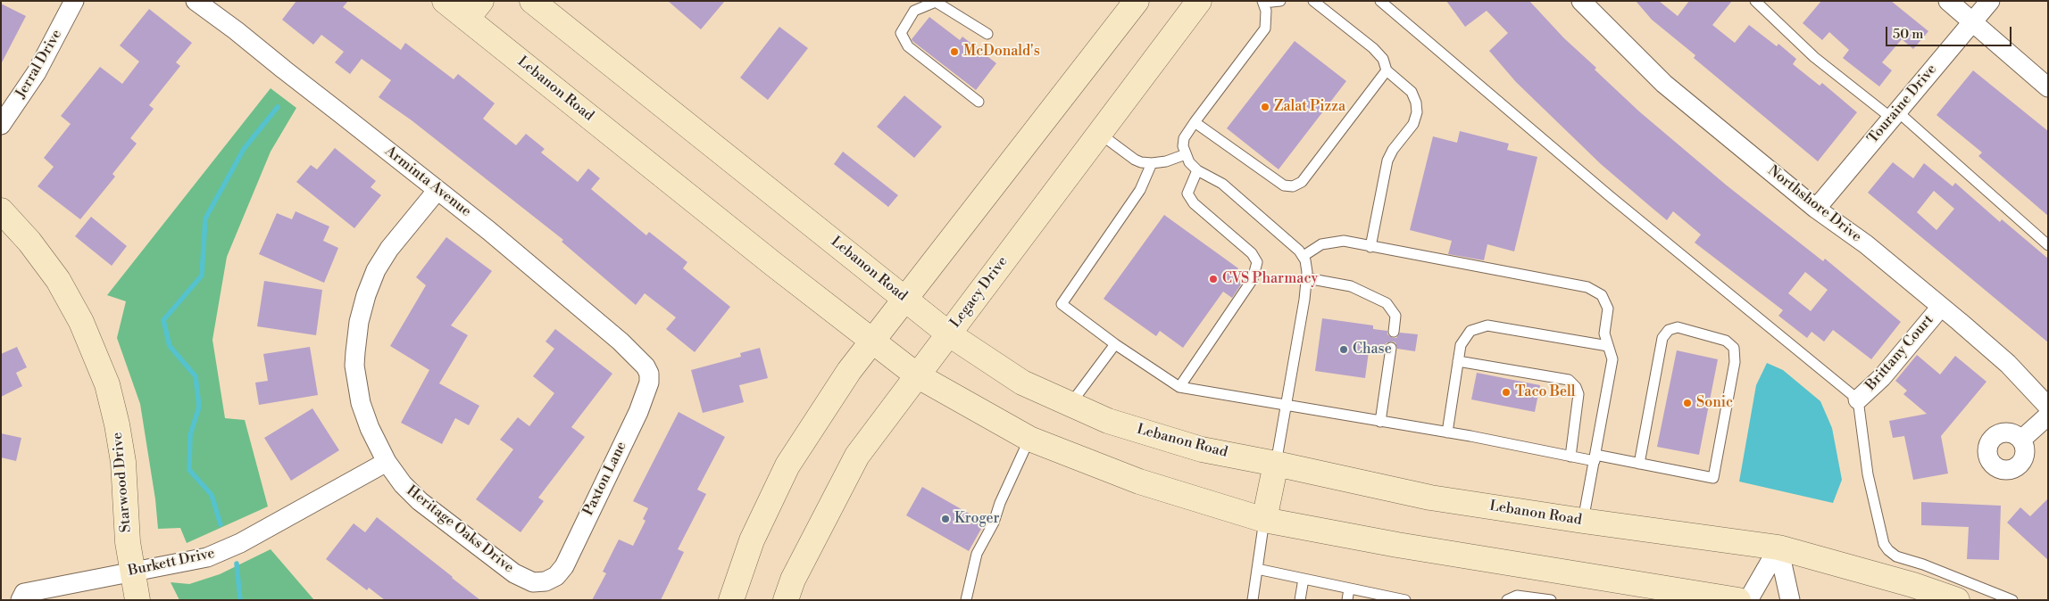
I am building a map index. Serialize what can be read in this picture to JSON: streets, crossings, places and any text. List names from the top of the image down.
{
  "streets": {
    "main road": ["Lebanon Road", "Legacy Drive", "Starwood Drive"],
    "street": [
      "Jerral Drive",
      "Touraine Drive",
      "Arminta Avenue",
      "Northshore Drive",
      "Brittany Court",
      "Paxton Lane",
      "Heritage Oaks Drive",
      "Burkett Drive"
    ]
  },
  "crossings": [
    ["Lebanon Road", "Legacy Drive"],
    ["Touraine Drive", "Northshore Drive"],
    ["Arminta Avenue", "Paxton Lane"],
    ["Arminta Avenue", "Heritage Oaks Drive"],
    ["Northshore Drive", "Brittany Court"],
    ["Paxton Lane", "Heritage Oaks Drive"],
    ["Starwood Drive", "Burkett Drive"],
    ["Heritage Oaks Drive", "Burkett Drive"]
  ],
  "places": [
    "McDonald's",
    "Zalat Pizza",
    "CVS Pharmacy",
    "Chase",
    "Taco Bell",
    "Sonic",
    "Kroger"
  ],
  "scale_bar": "50 m"
}
